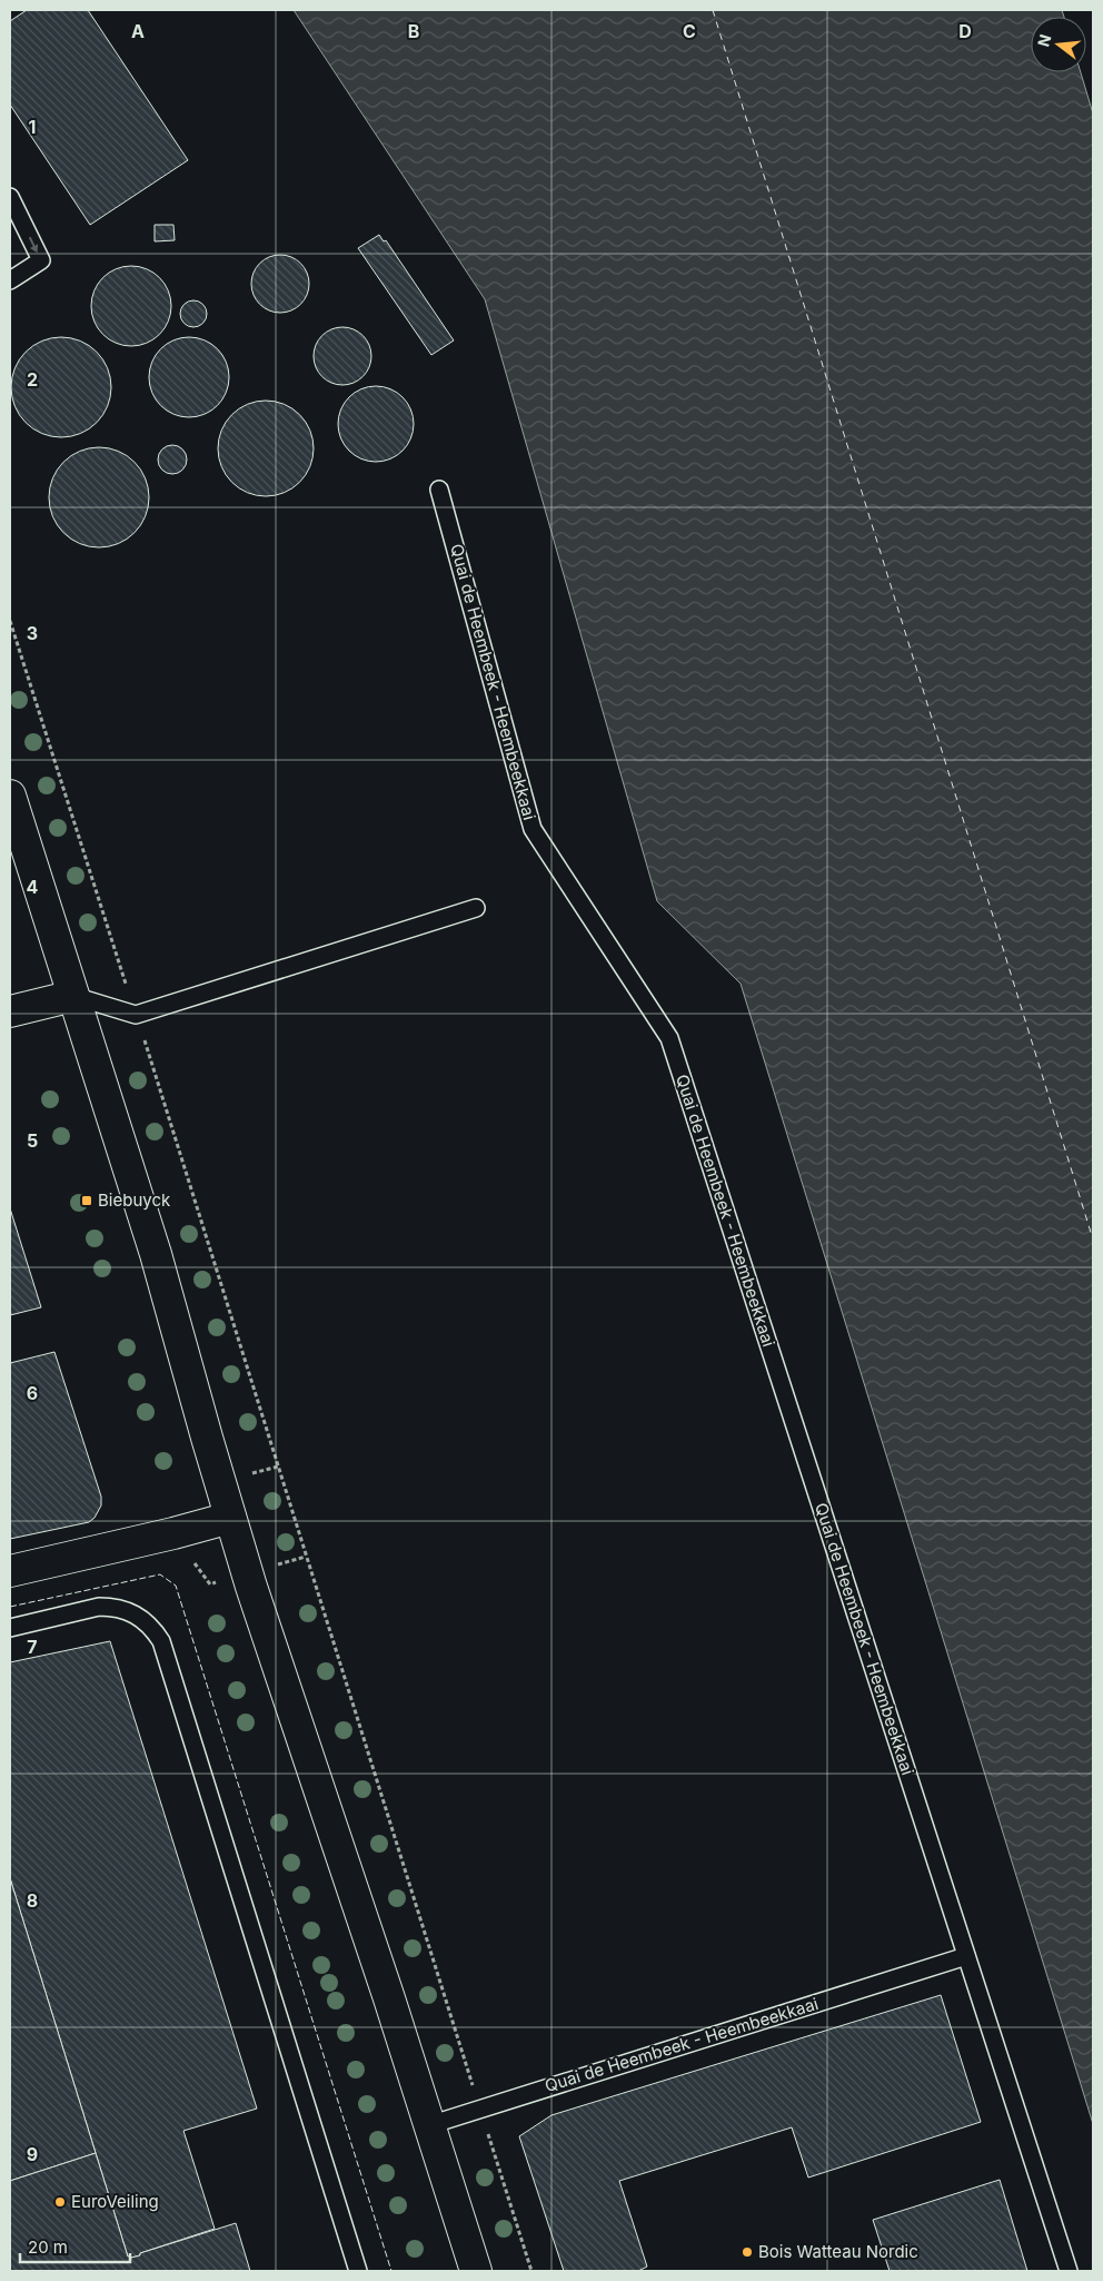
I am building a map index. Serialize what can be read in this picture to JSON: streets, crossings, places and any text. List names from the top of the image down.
{
  "streets": {
    "lane": ["Quai de Heembeek - Heembeekkaai"]
  },
  "places": {
    "transit": ["Biebuyck"],
    "other": ["EuroVeiling", "Bois Watteau Nordic"]
  },
  "scale_bar": "20 m",
  "north": "left",
  "grid": {
    "columns": [
      "A",
      "B",
      "C",
      "D"
    ],
    "rows": [
      "1",
      "2",
      "3",
      "4",
      "5",
      "6",
      "7",
      "8",
      "9"
    ]
  }
}
